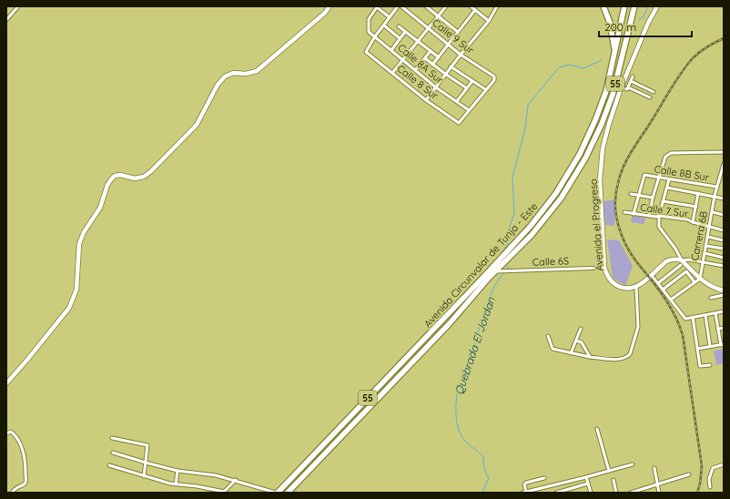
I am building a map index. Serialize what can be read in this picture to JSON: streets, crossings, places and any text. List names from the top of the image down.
{
  "streets": {
    "highway": ["55", "Avenida Circunvalar de Tunja - Este"],
    "main road": ["Avenida el Progreso"],
    "street": [
      "Calle 9 Sur",
      "Calle 8A Sur",
      "Calle 8 Sur",
      "Calle 8B Sur",
      "Calle 7 Sur",
      "Carrera 6B",
      "Calle 6S"
    ]
  },
  "crossings": [
    ["Calle 8A Sur", "Calle 8 Sur"],
    ["Calle 8B Sur", "Carrera 6B"],
    ["Calle 7 Sur", "Carrera 6B"],
    ["Avenida el Progreso", "Calle 6S"],
    ["Calle 6S", "Avenida Circunvalar de Tunja - Este"]
  ],
  "water": ["Quebrada El Jordan"],
  "scale_bar": "200 m"
}
